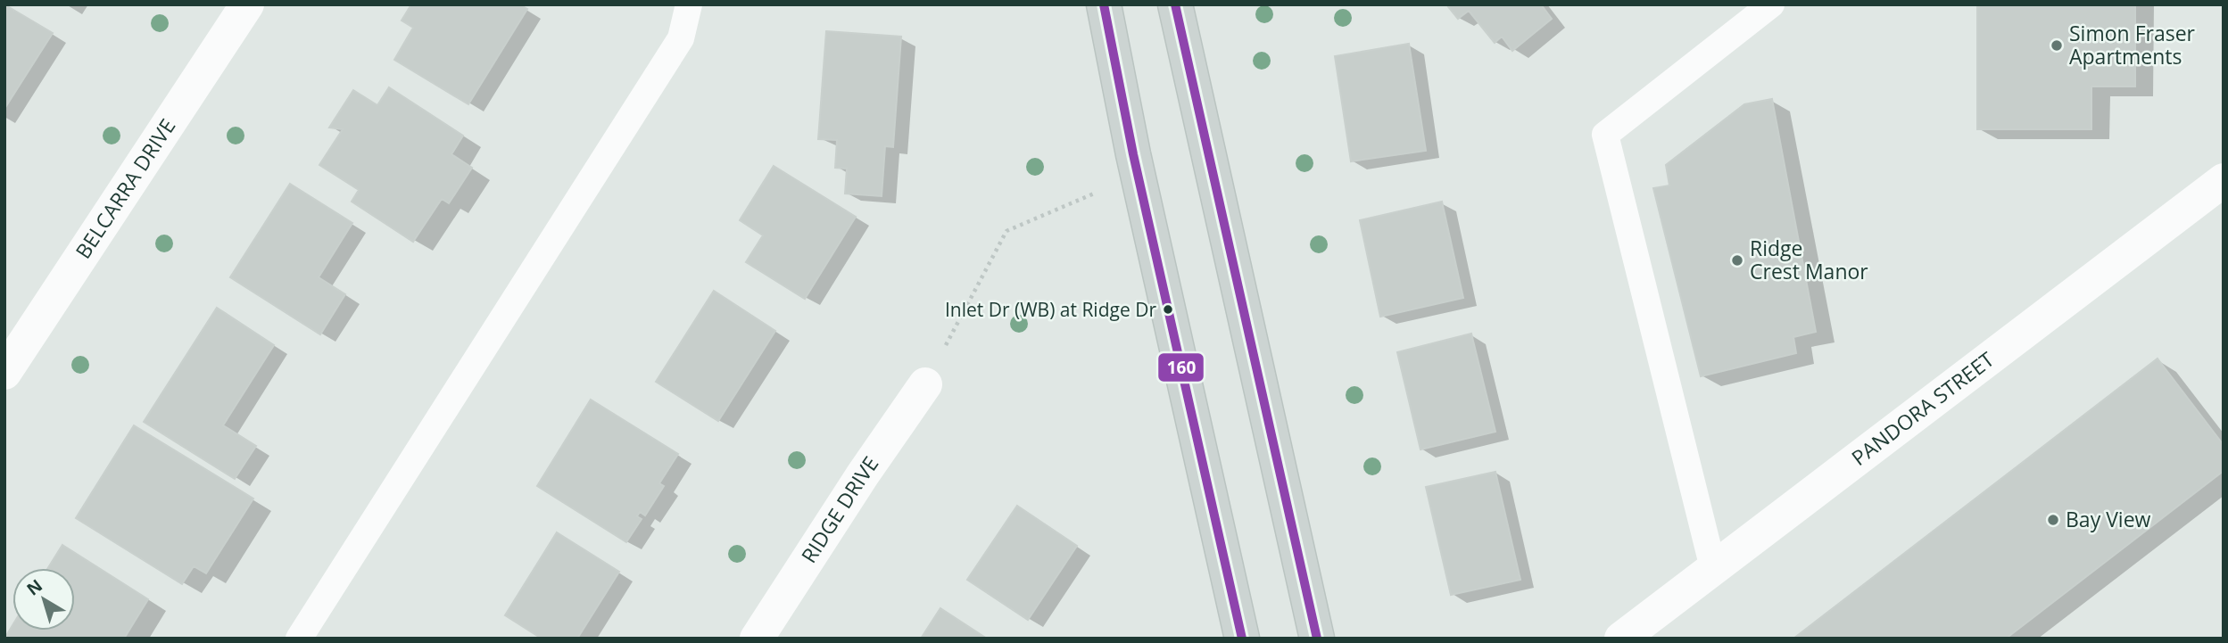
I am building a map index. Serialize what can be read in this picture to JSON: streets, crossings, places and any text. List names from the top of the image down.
{
  "streets": {
    "street": ["BELCARRA DRIVE", "PANDORA STREET", "RIDGE DRIVE"]
  },
  "places": [
    "Simon Fraser Apartments",
    "Ridge Crest Manor",
    "Inlet Dr (WB) at Ridge Dr",
    "Bay View"
  ],
  "lines": ["transit line 160"],
  "north": "top left"
}
